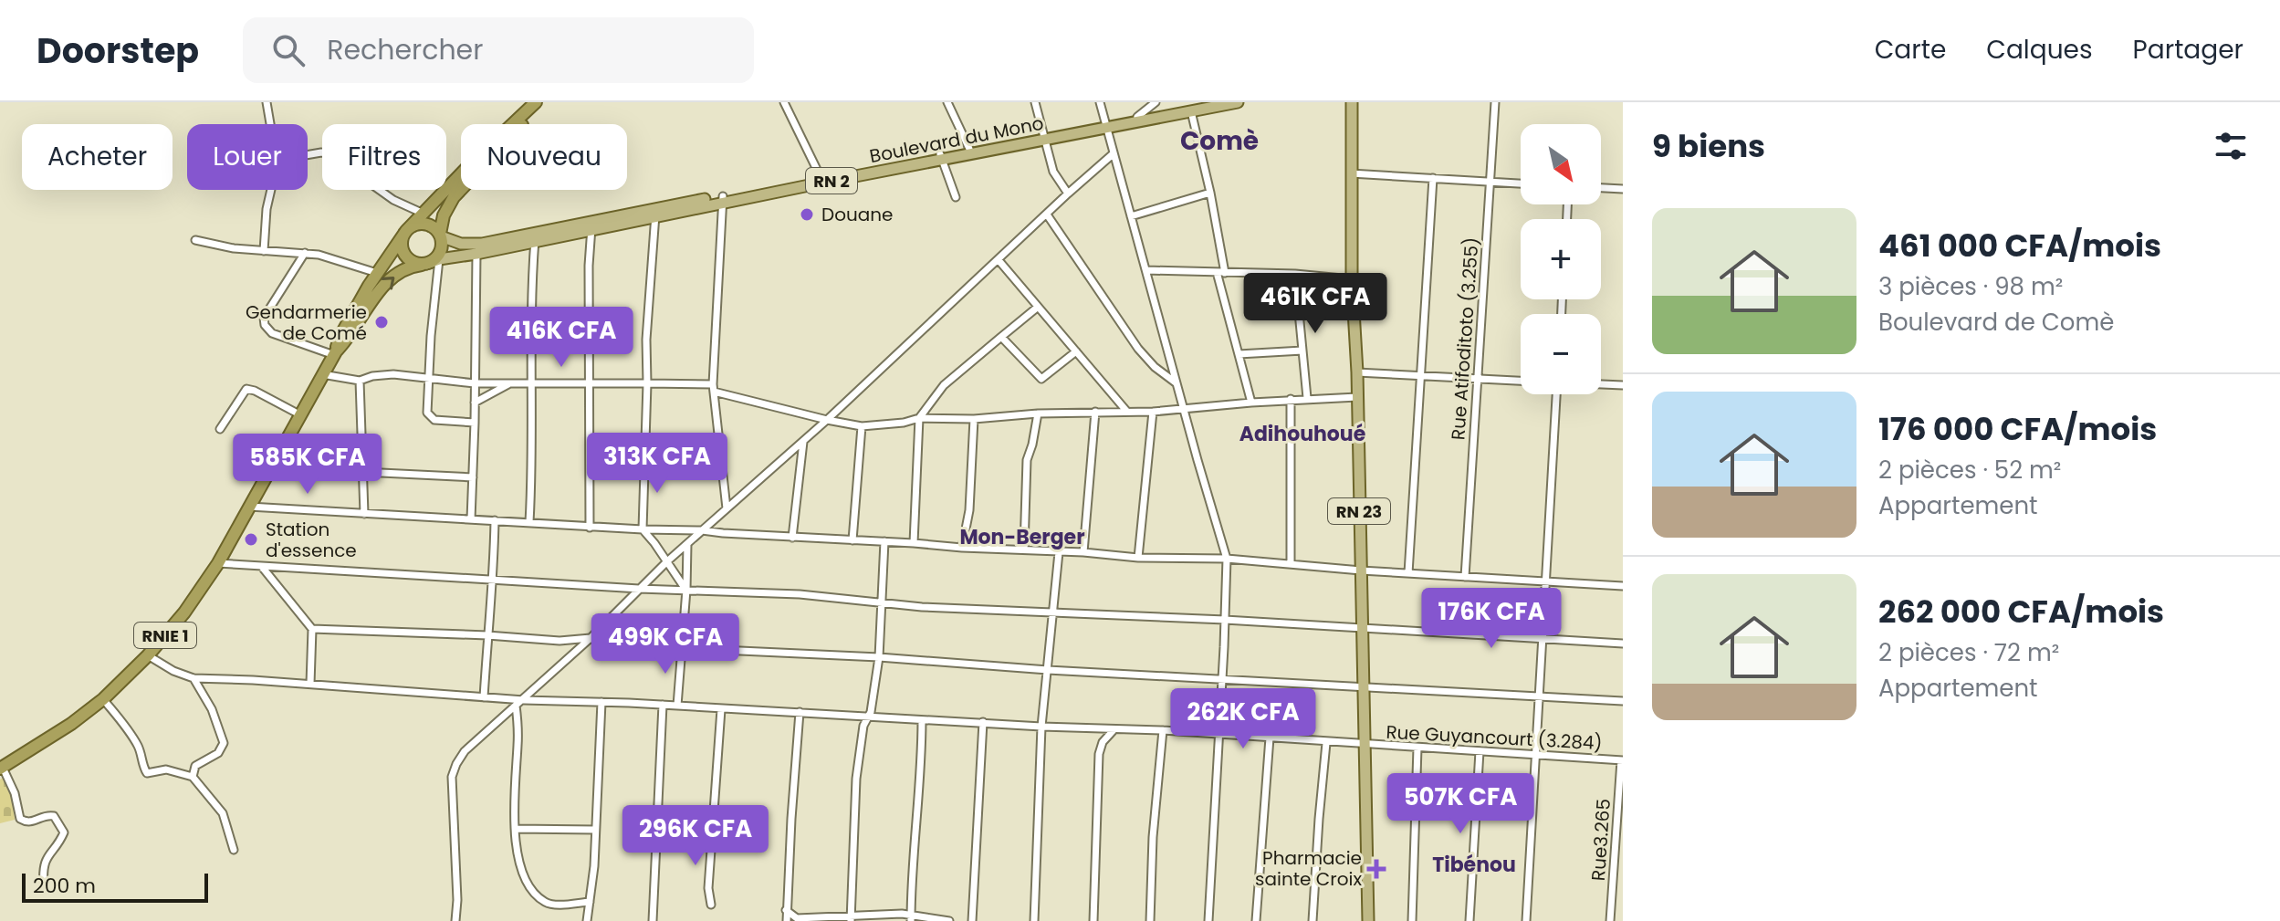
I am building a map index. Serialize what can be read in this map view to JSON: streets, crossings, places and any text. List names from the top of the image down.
{
  "streets": {
    "highway": ["RNIE 1"],
    "main road": ["Boulevard du Mono", "RN 2", "RN 23"],
    "street": ["Rue Atifoditoto (3.255)", "Rue Guyancourt (3.284)", "Rue3.265"]
  },
  "crossings": [
    ["Boulevard du Mono", "RNIE 1"],
    ["RN 23", "Rue Guyancourt (3.284)"],
    ["Rue Guyancourt (3.284)", "Rue3.265"]
  ],
  "districts": [
    "Comè",
    "Adihouhoué",
    "Mon-Berger",
    "Tibénou"
  ],
  "places": {
    "other": ["Douane", "Gendarmerie de Comé", "Station d'essence"],
    "health": ["Pharmacie sainte Croix"]
  },
  "scale_bar": "200 m",
  "north": "bottom right",
  "page": {
    "header": "Doorstep",
    "search": "Rechercher",
    "nav": ["Carte", "Calques", "Partager"],
    "heading": "9 biens",
    "map_buttons": ["+", "−"],
    "chip": [
      "Acheter",
      "Louer",
      "Filtres",
      "Nouveau"
    ],
    "list": [
      {
        "name": "461 000 CFA/mois",
        "note": "3 pièces · 98 m² · Boulevard de Comè"
      },
      {
        "name": "176 000 CFA/mois",
        "note": "2 pièces · 52 m² · Appartement"
      },
      {
        "name": "262 000 CFA/mois",
        "note": "2 pièces · 72 m² · Appartement"
      }
    ],
    "price": [
      "461K CFA",
      "416K CFA",
      "313K CFA",
      "585K CFA",
      "176K CFA",
      "499K CFA",
      "262K CFA",
      "507K CFA",
      "296K CFA"
    ],
    "scale": "200 m"
  }
}
